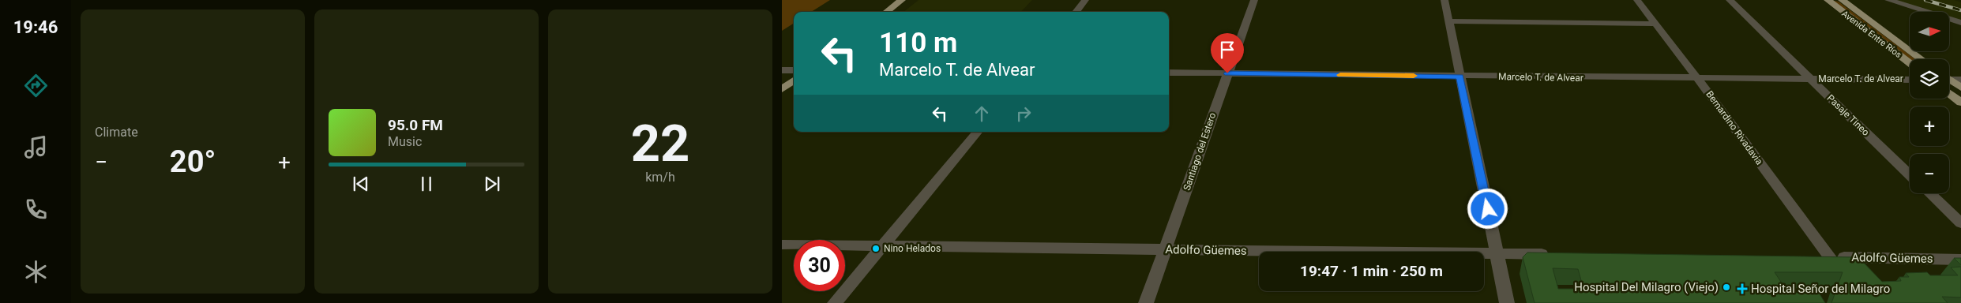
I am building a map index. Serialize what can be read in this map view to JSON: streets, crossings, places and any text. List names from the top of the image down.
{
  "streets": {
    "main road": ["Avenida Entre Ríos"],
    "street": [
      "Marcelo T. de Alvear",
      "Pasaje Tineo",
      "Bernardino Rivadavia",
      "Santiago del Estero",
      "Adolfo Güemes"
    ]
  },
  "crossings": [
    ["Marcelo T. de Alvear", "Pasaje Tineo"],
    ["Marcelo T. de Alvear", "Bernardino Rivadavia"],
    ["Marcelo T. de Alvear", "Santiago del Estero"],
    ["Bernardino Rivadavia", "Adolfo Güemes"],
    ["Santiago del Estero", "Adolfo Güemes"]
  ],
  "places": {
    "other": ["Nino Helados", "Hospital Del Milagro (Viejo)"],
    "health": ["Hospital Señor del Milagro"]
  },
  "north": "right",
  "page": {
    "tabs": "19:46",
    "tile": [
      "Climate",
      ["22", "km/h"]
    ],
    "map_buttons": ["+", "−"],
    "turn": ["110 m", "Marcelo T. de Alvear"],
    "song": ["95.0 FM", "Music"],
    "heat": ["−", "20°", "+"],
    "limit": "30",
    "trip": "19:47 · 1 min · 250 m"
  }
}
